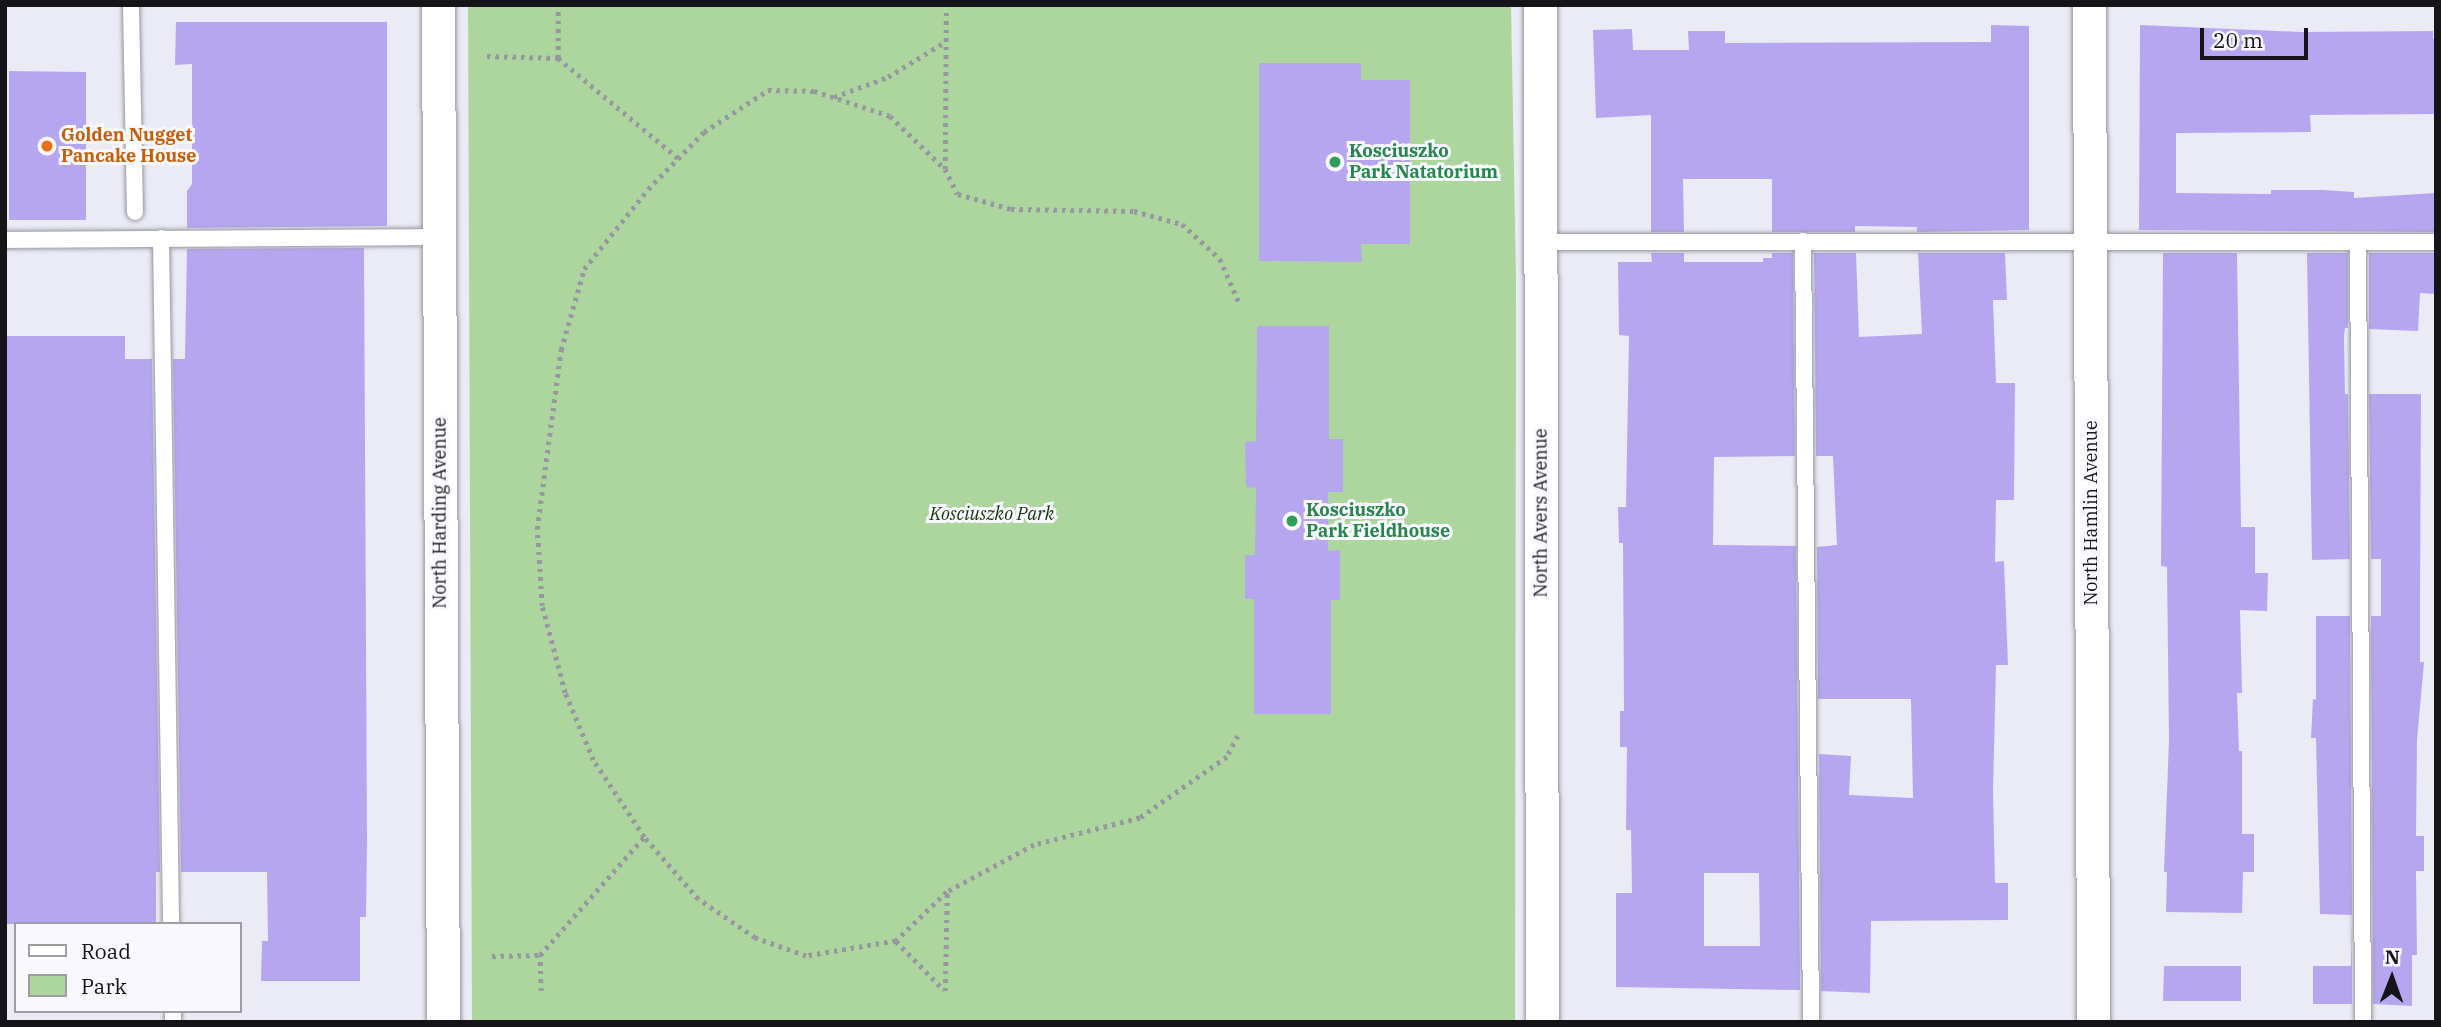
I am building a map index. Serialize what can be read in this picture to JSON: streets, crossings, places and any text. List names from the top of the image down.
{
  "streets": {
    "street": ["North Harding Avenue", "North Avers Avenue", "North Hamlin Avenue"]
  },
  "parks": ["Kosciuszko Park"],
  "places": ["Golden Nugget Pancake House", "Kosciuszko Park Natatorium", "Kosciuszko Park Fieldhouse"],
  "legend": ["Road", "Park"],
  "scale_bar": "20 m",
  "north": "top"
}
